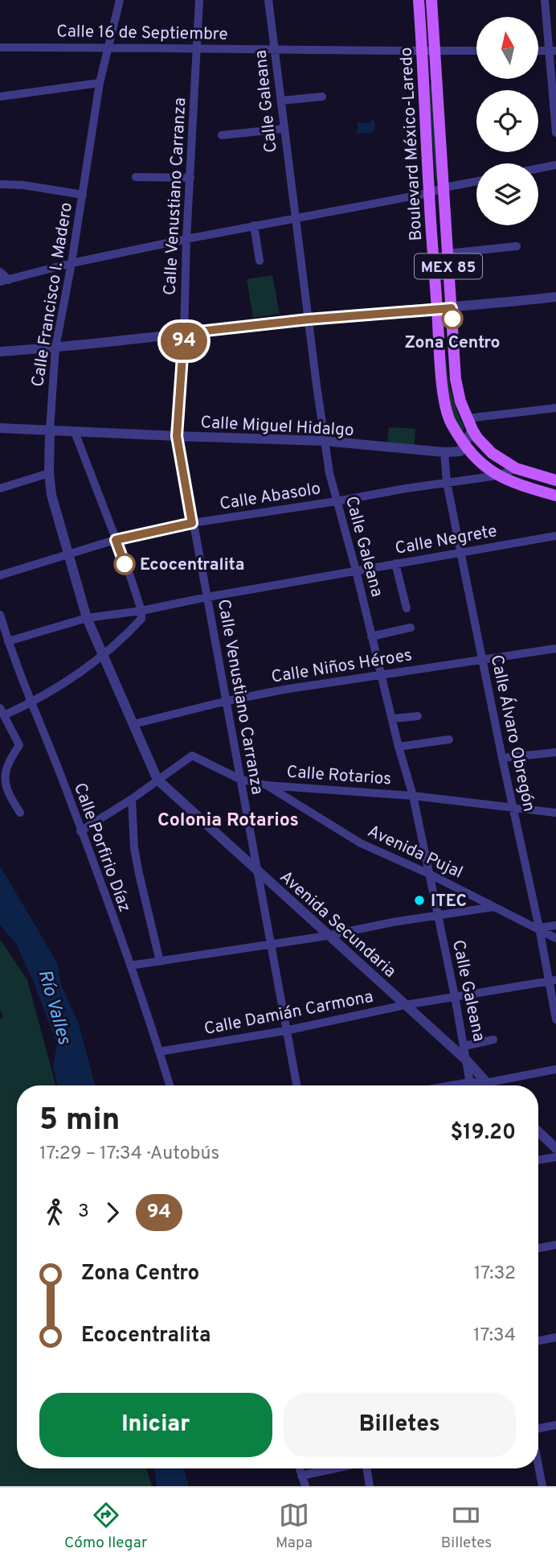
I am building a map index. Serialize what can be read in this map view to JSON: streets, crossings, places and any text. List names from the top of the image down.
{
  "streets": {
    "main road": ["Boulevard México-Laredo", "MEX 85"],
    "street": [
      "Calle 16 de Septiembre",
      "Calle Galeana",
      "Calle Venustiano Carranza",
      "Calle Francisco I. Madero",
      "Calle Miguel Hidalgo",
      "Calle Abasolo",
      "Calle Negrete",
      "Calle Niños Héroes",
      "Calle Álvaro Obregón",
      "Calle Rotarios",
      "Calle Porfirio Díaz",
      "Avenida Pujal",
      "Avenida Secundaria",
      "Calle Damián Carmona"
    ]
  },
  "crossings": [
    ["Calle 16 de Septiembre", "Calle Galeana"],
    ["Calle 16 de Septiembre", "Boulevard México-Laredo"],
    ["Calle 16 de Septiembre", "Calle Venustiano Carranza"],
    ["Calle 16 de Septiembre", "Calle Francisco I. Madero"],
    ["Calle Galeana", "Calle Miguel Hidalgo"],
    ["Calle Galeana", "Calle Abasolo"],
    ["Calle Galeana", "Calle Negrete"],
    ["Calle Galeana", "Calle Niños Héroes"],
    ["Calle Galeana", "Calle Rotarios"],
    ["Calle Galeana", "Avenida Pujal"],
    ["Calle Galeana", "Avenida Secundaria"],
    ["Calle Galeana", "Calle Damián Carmona"],
    ["Boulevard México-Laredo", "Calle Miguel Hidalgo"],
    ["Boulevard México-Laredo", "Calle Abasolo"],
    ["Calle Venustiano Carranza", "Calle Miguel Hidalgo"],
    ["Calle Venustiano Carranza", "Calle Abasolo"],
    ["Calle Venustiano Carranza", "Calle Negrete"],
    ["Calle Venustiano Carranza", "Calle Niños Héroes"],
    ["Calle Venustiano Carranza", "Calle Rotarios"],
    ["Calle Venustiano Carranza", "Avenida Secundaria"],
    ["Calle Venustiano Carranza", "Calle Damián Carmona"],
    ["Calle Francisco I. Madero", "Calle Miguel Hidalgo"],
    ["Calle Francisco I. Madero", "Calle Abasolo"],
    ["Calle Francisco I. Madero", "Calle Negrete"],
    ["Calle Francisco I. Madero", "Calle Niños Héroes"],
    ["Calle Francisco I. Madero", "Calle Rotarios"],
    ["Calle Francisco I. Madero", "Avenida Secundaria"],
    ["Calle Miguel Hidalgo", "Calle Álvaro Obregón"],
    ["Calle Abasolo", "Calle Álvaro Obregón"],
    ["Calle Negrete", "Calle Álvaro Obregón"],
    ["Calle Negrete", "Calle Porfirio Díaz"],
    ["Calle Niños Héroes", "Calle Álvaro Obregón"],
    ["Calle Álvaro Obregón", "Calle Rotarios"],
    ["Calle Álvaro Obregón", "Avenida Pujal"],
    ["Calle Álvaro Obregón", "Calle Damián Carmona"],
    ["Calle Rotarios", "Calle Porfirio Díaz"],
    ["Calle Rotarios", "Avenida Pujal"],
    ["Calle Rotarios", "Avenida Secundaria"],
    ["Calle Porfirio Díaz", "Calle Damián Carmona"],
    ["Avenida Secundaria", "Calle Damián Carmona"]
  ],
  "districts": ["Colonia Rotarios"],
  "water": ["Río Valles"],
  "places": ["Zona Centro", "Ecocentralita", "ITEC"],
  "lines": ["bus line 94"],
  "north": "top",
  "page": {
    "on_map": "94",
    "heading": ["5 min", "17:29 – 17:34 · Autobús", "$19.20"],
    "legs": ["3", "94"],
    "list": [
      {
        "name": "Zona Centro",
        "value": "17:32"
      },
      {
        "name": "Ecocentralita",
        "value": "17:34"
      }
    ],
    "buttons": ["Iniciar", "Billetes"],
    "tabs": ["Cómo llegar", "Mapa", "Billetes"]
  }
}
